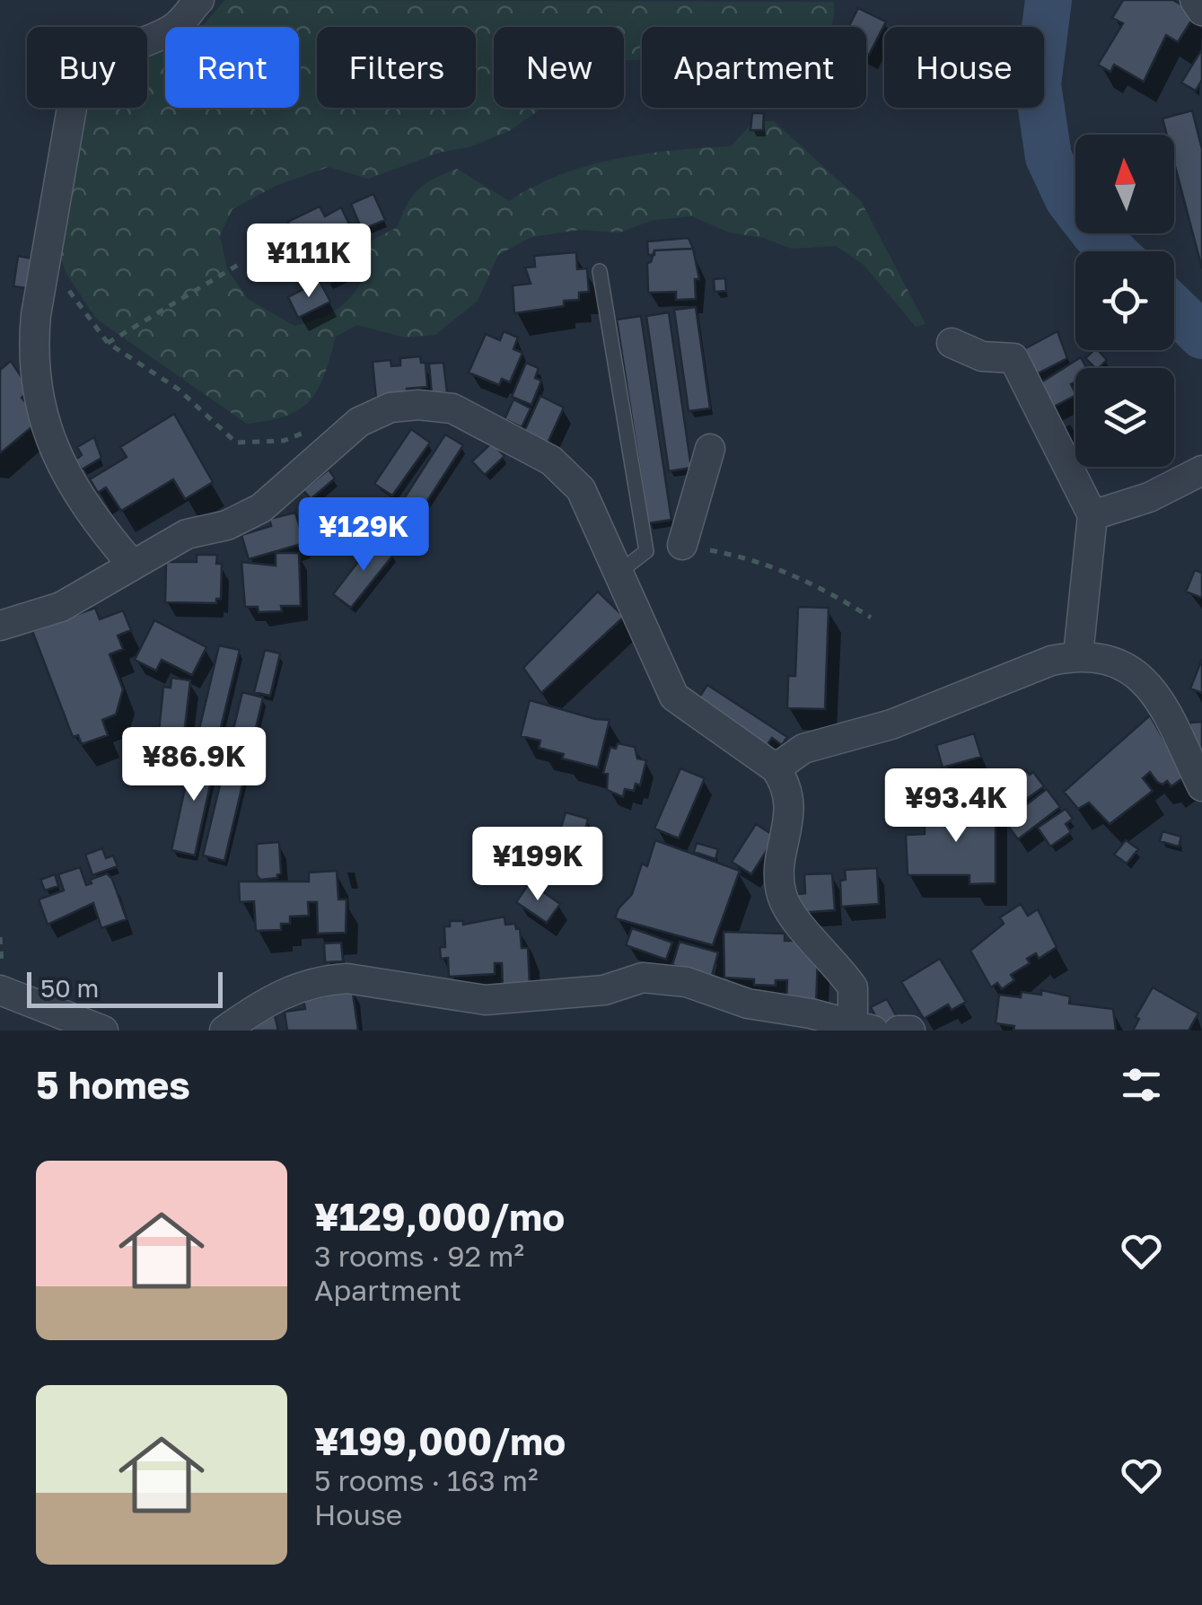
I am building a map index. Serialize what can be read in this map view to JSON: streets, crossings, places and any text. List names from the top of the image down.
{
  "scale_bar": "50 m",
  "north": "top",
  "page": {
    "chip": [
      "Buy",
      "Rent",
      "Filters",
      "New",
      "Apartment",
      "House"
    ],
    "price": [
      "¥111K",
      "¥129K",
      "¥86.9K",
      "¥93.4K",
      "¥199K"
    ],
    "scale": "50 m",
    "heading": "5 homes",
    "list": [
      {
        "name": "¥129,000/mo",
        "note": "3 rooms · 92 m² · Apartment"
      },
      {
        "name": "¥199,000/mo",
        "note": "5 rooms · 163 m² · House"
      }
    ]
  }
}
